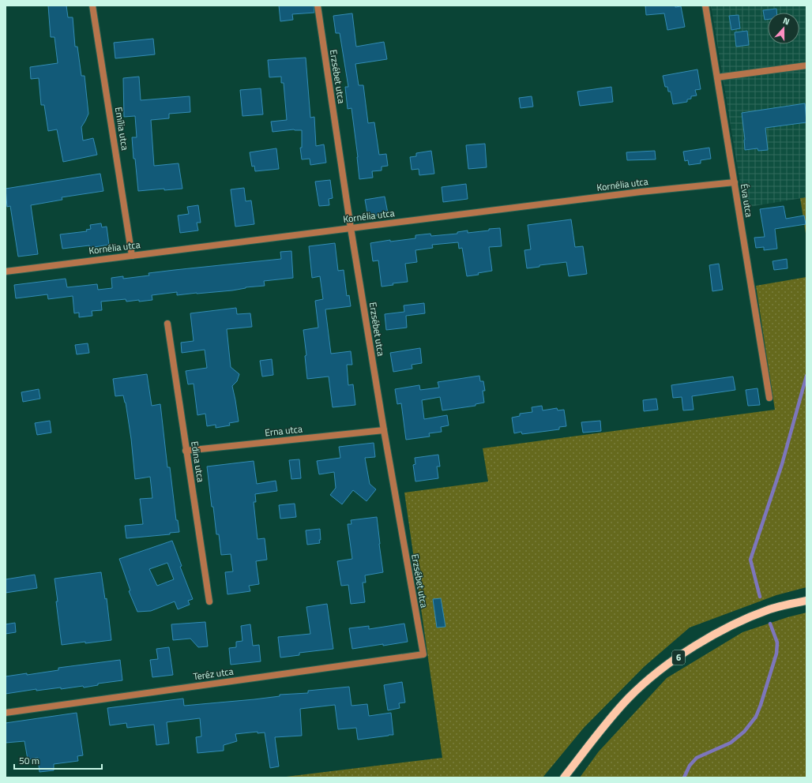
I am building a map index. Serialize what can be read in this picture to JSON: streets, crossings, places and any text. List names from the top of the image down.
{
  "streets": {
    "main road": ["6"],
    "street": [
      "Erzsébet utca",
      "Emília utca",
      "Kornélia utca",
      "Éva utca",
      "Erna utca",
      "Edina utca",
      "Teréz utca"
    ]
  },
  "crossings": [
    ["Erzsébet utca", "Kornélia utca"],
    ["Erzsébet utca", "Erna utca"],
    ["Erzsébet utca", "Teréz utca"],
    ["Emília utca", "Kornélia utca"],
    ["Kornélia utca", "Éva utca"],
    ["Erna utca", "Edina utca"]
  ],
  "scale_bar": "50 m",
  "north": "top"
}
